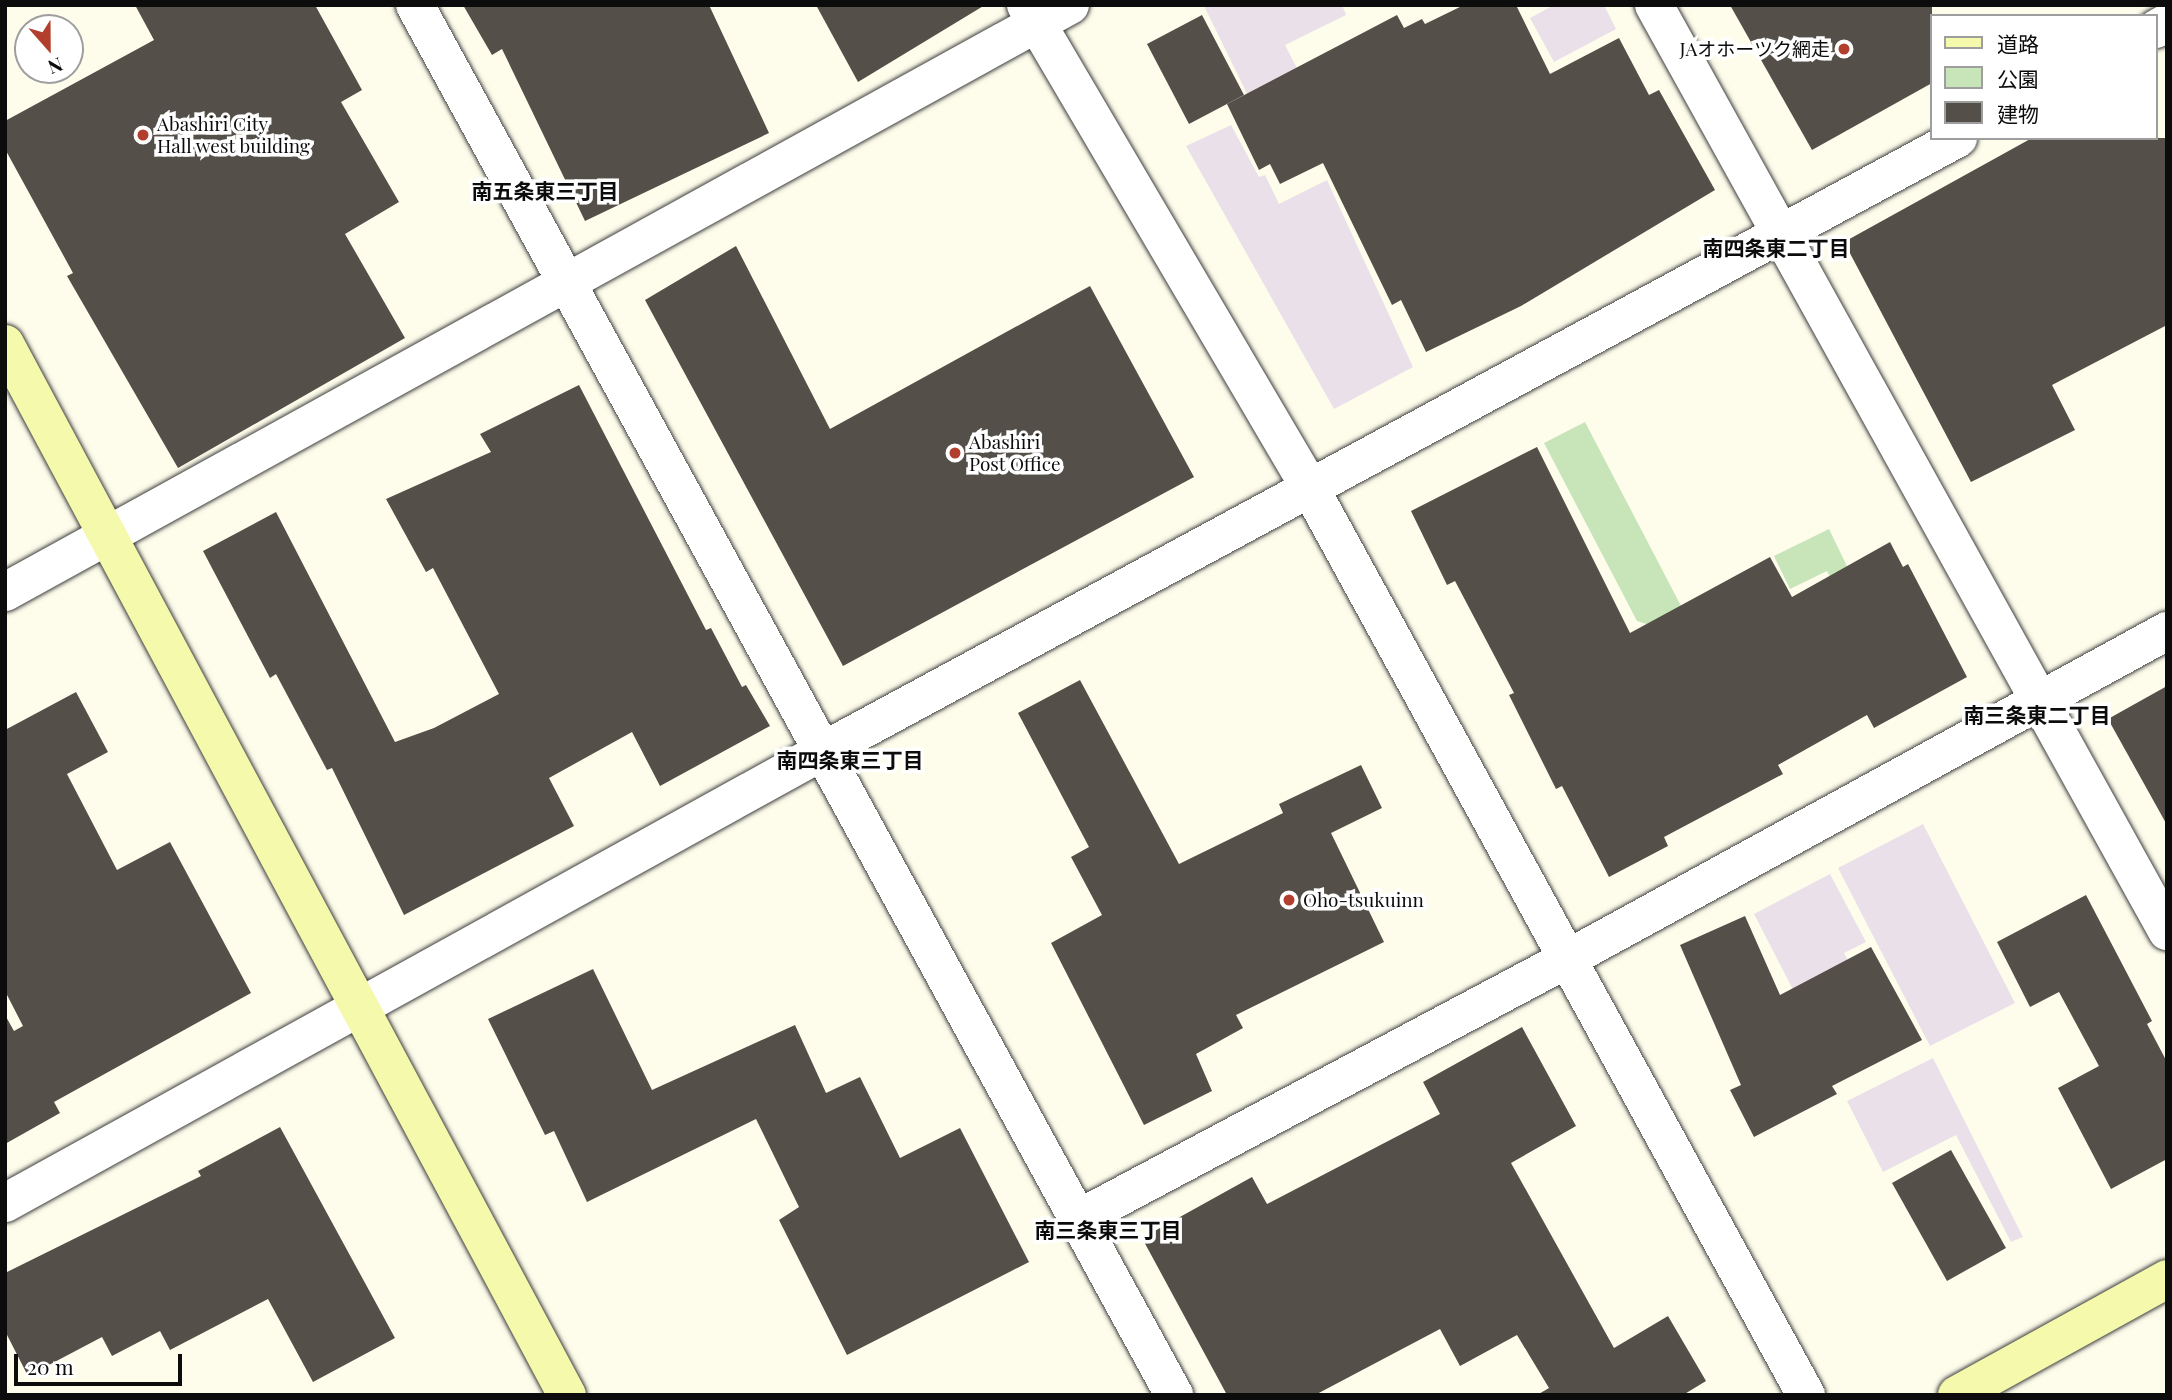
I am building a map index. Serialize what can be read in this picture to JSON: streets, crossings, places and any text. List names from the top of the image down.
{
  "districts": [
    "南五条東三丁目",
    "南四条東二丁目",
    "南三条東二丁目",
    "南四条東三丁目",
    "南三条東三丁目"
  ],
  "places": [
    "JAオホーツク網走",
    "Abashiri City Hall west building",
    "Abashiri Post Office",
    "Oho-tsukuinn"
  ],
  "legend": ["道路", "公園", "建物"],
  "scale_bar": "20 m",
  "north": "bottom"
}
